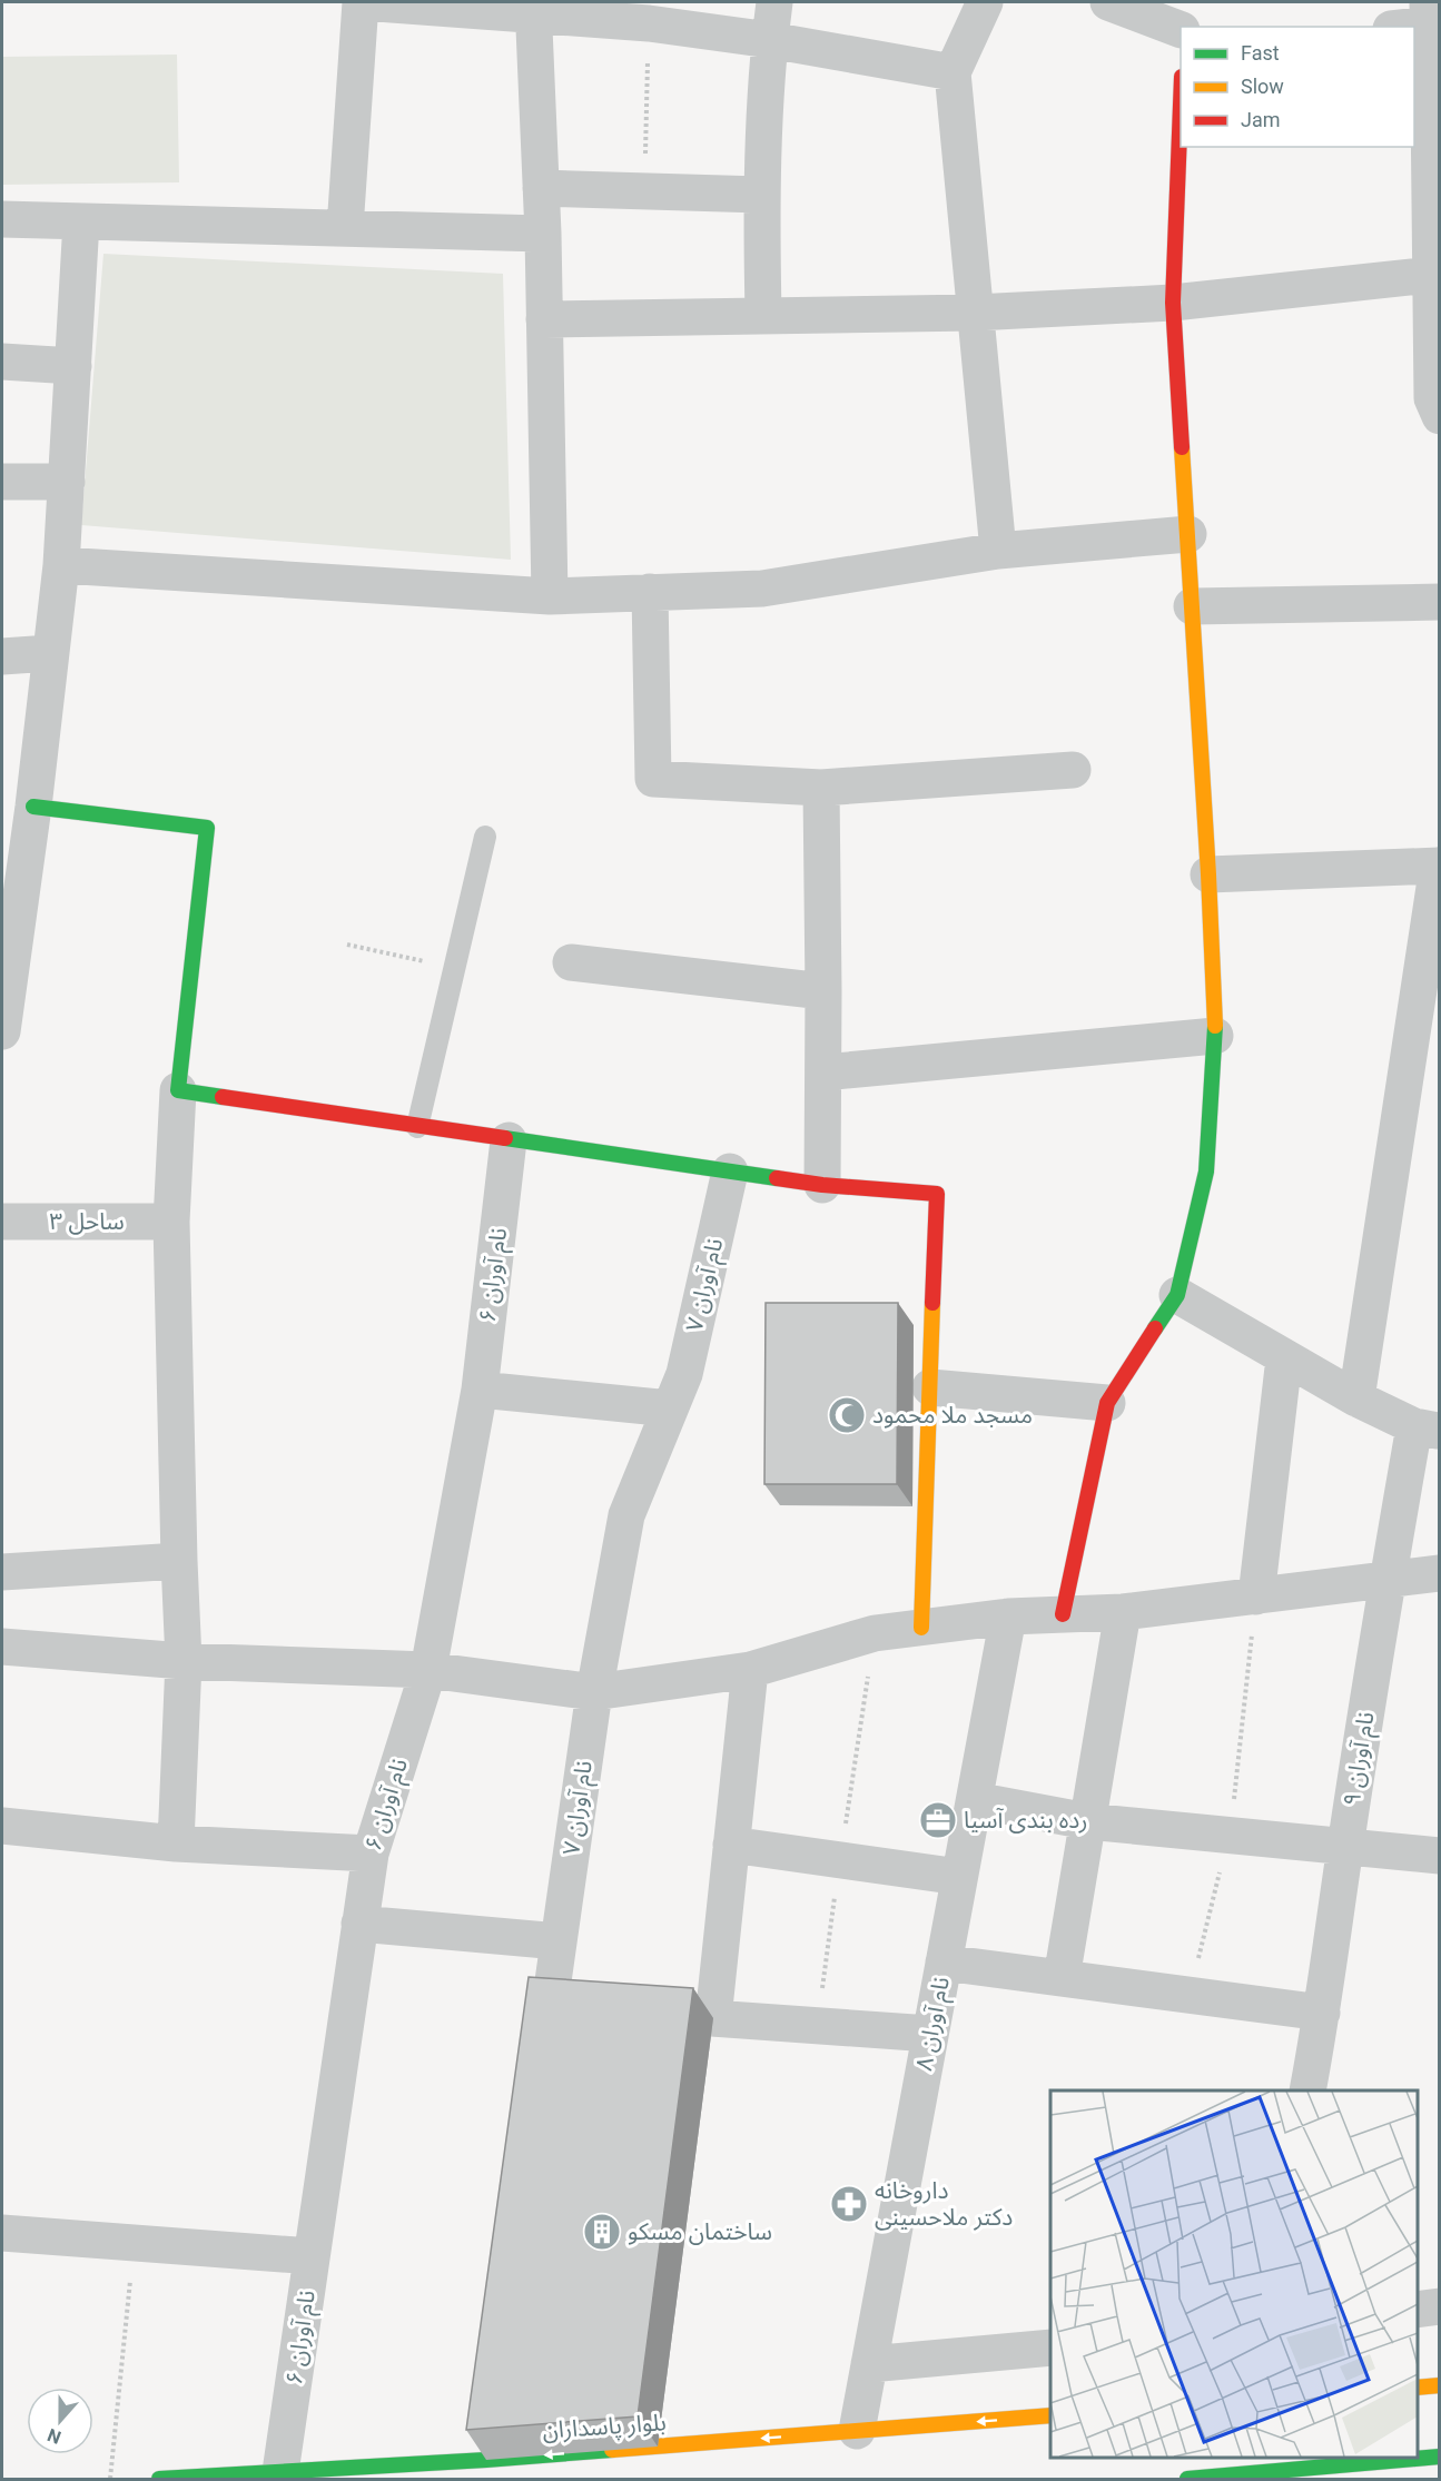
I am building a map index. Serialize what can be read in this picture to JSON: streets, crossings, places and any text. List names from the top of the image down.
{
  "streets": {
    "main road": ["بلوار پاسداران"],
    "street": [
      "ساحل ۳",
      "نام آوران ۶",
      "نام آوران ۷",
      "نام آوران ۹",
      "نام آوران ۸"
    ]
  },
  "crossings": [
    ["نام آوران ۶", "بلوار پاسداران"],
    ["نام آوران ۸", "بلوار پاسداران"]
  ],
  "one_way": ["بلوار پاسداران"],
  "places": {
    "mosque": ["مسجد ملا محمود"],
    "office": ["رده بندی آسیا"],
    "pharmacy": ["داروخانه دکتر ملاحسینی"],
    "building": ["ساختمان مسکو"]
  },
  "legend": ["Fast", "Slow", "Jam"],
  "north": "bottom"
}
